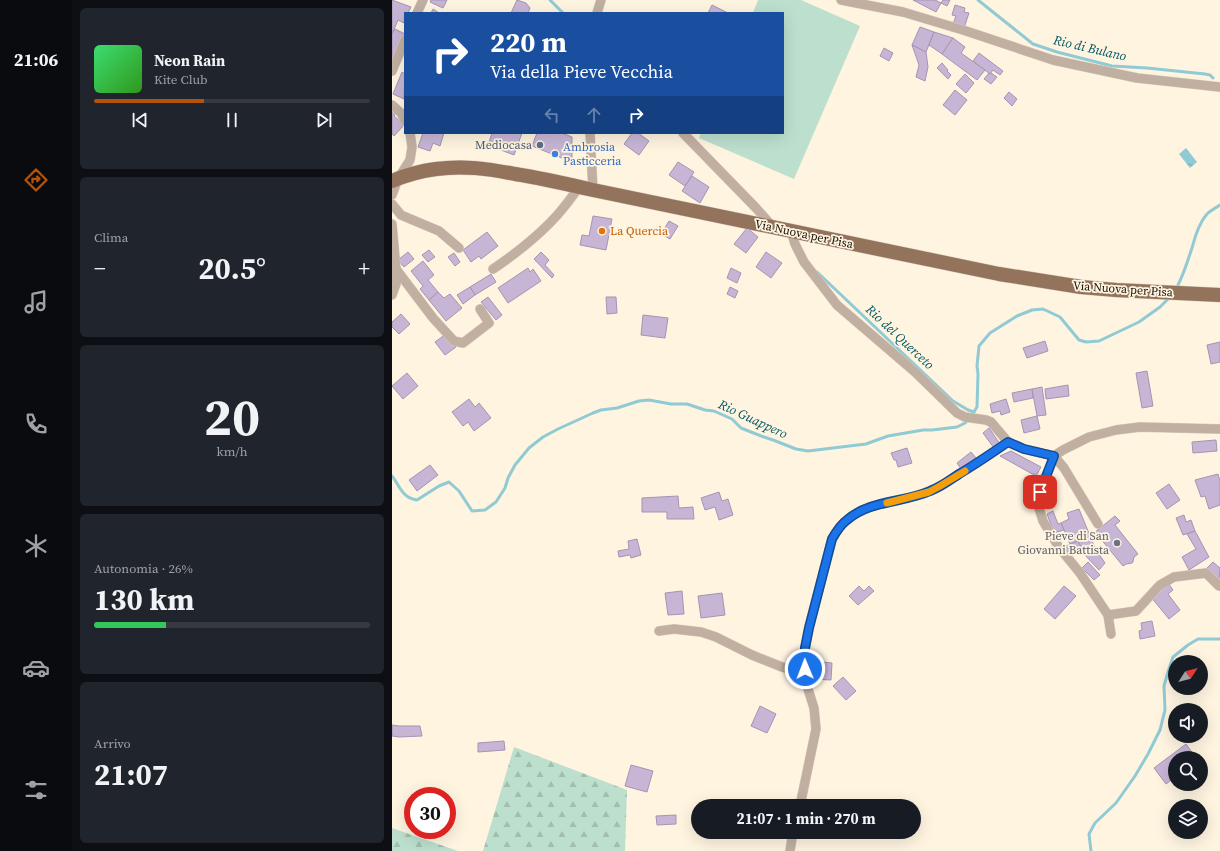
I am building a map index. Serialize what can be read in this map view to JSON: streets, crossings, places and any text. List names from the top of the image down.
{
  "streets": {
    "main road": ["Via Nuova per Pisa"]
  },
  "water": ["Rio di Bulano", "Rio del Querceto", "Rio Guappero"],
  "places": [
    "Mediocasa",
    "Ambrosia Pasticceria",
    "La Quercia",
    "Pieve di San Giovanni Battista"
  ],
  "north": "top right",
  "page": {
    "tabs": "21:06",
    "turn": ["220 m", "Via della Pieve Vecchia"],
    "song": ["Neon Rain", "Kite Club"],
    "tile": [
      "Clima",
      ["20", "km/h"],
      ["Autonomia · 26%", "130 km"],
      ["Arrivo", "21:07"]
    ],
    "heat": ["−", "20.5°", "+"],
    "limit": "30",
    "trip": "21:07 · 1 min · 270 m"
  }
}
